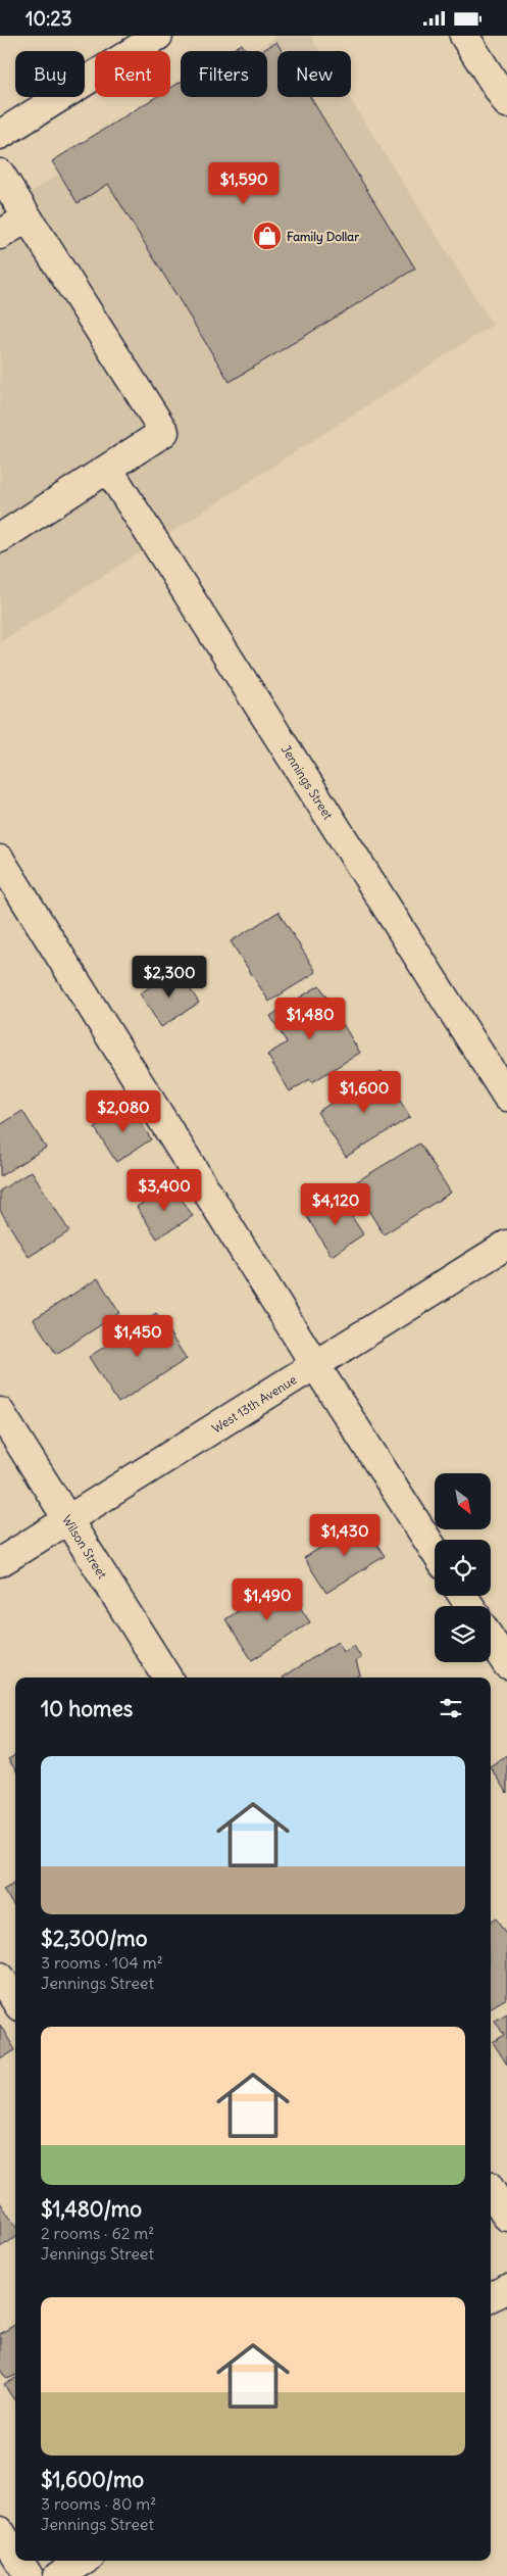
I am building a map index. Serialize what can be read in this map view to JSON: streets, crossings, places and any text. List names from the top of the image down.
{
  "streets": {
    "street": ["Jennings Street", "West 13th Avenue", "Wilson Street"]
  },
  "crossings": [
    ["West 13th Avenue", "Wilson Street"]
  ],
  "places": {
    "shop": ["Family Dollar"]
  },
  "north": "bottom right",
  "page": {
    "status": "10:23",
    "chip": [
      "Buy",
      "Rent",
      "Filters",
      "New"
    ],
    "price": [
      "$1,590",
      "$2,300",
      "$1,480",
      "$1,600",
      "$2,080",
      "$3,400",
      "$4,120",
      "$1,450",
      "$1,430",
      "$1,490"
    ],
    "heading": "10 homes",
    "list": [
      {
        "name": "$2,300/mo",
        "note": "3 rooms · 104 m² · Jennings Street"
      },
      {
        "name": "$1,480/mo",
        "note": "2 rooms · 62 m² · Jennings Street"
      },
      {
        "name": "$1,600/mo",
        "note": "3 rooms · 80 m² · Jennings Street"
      }
    ]
  }
}
